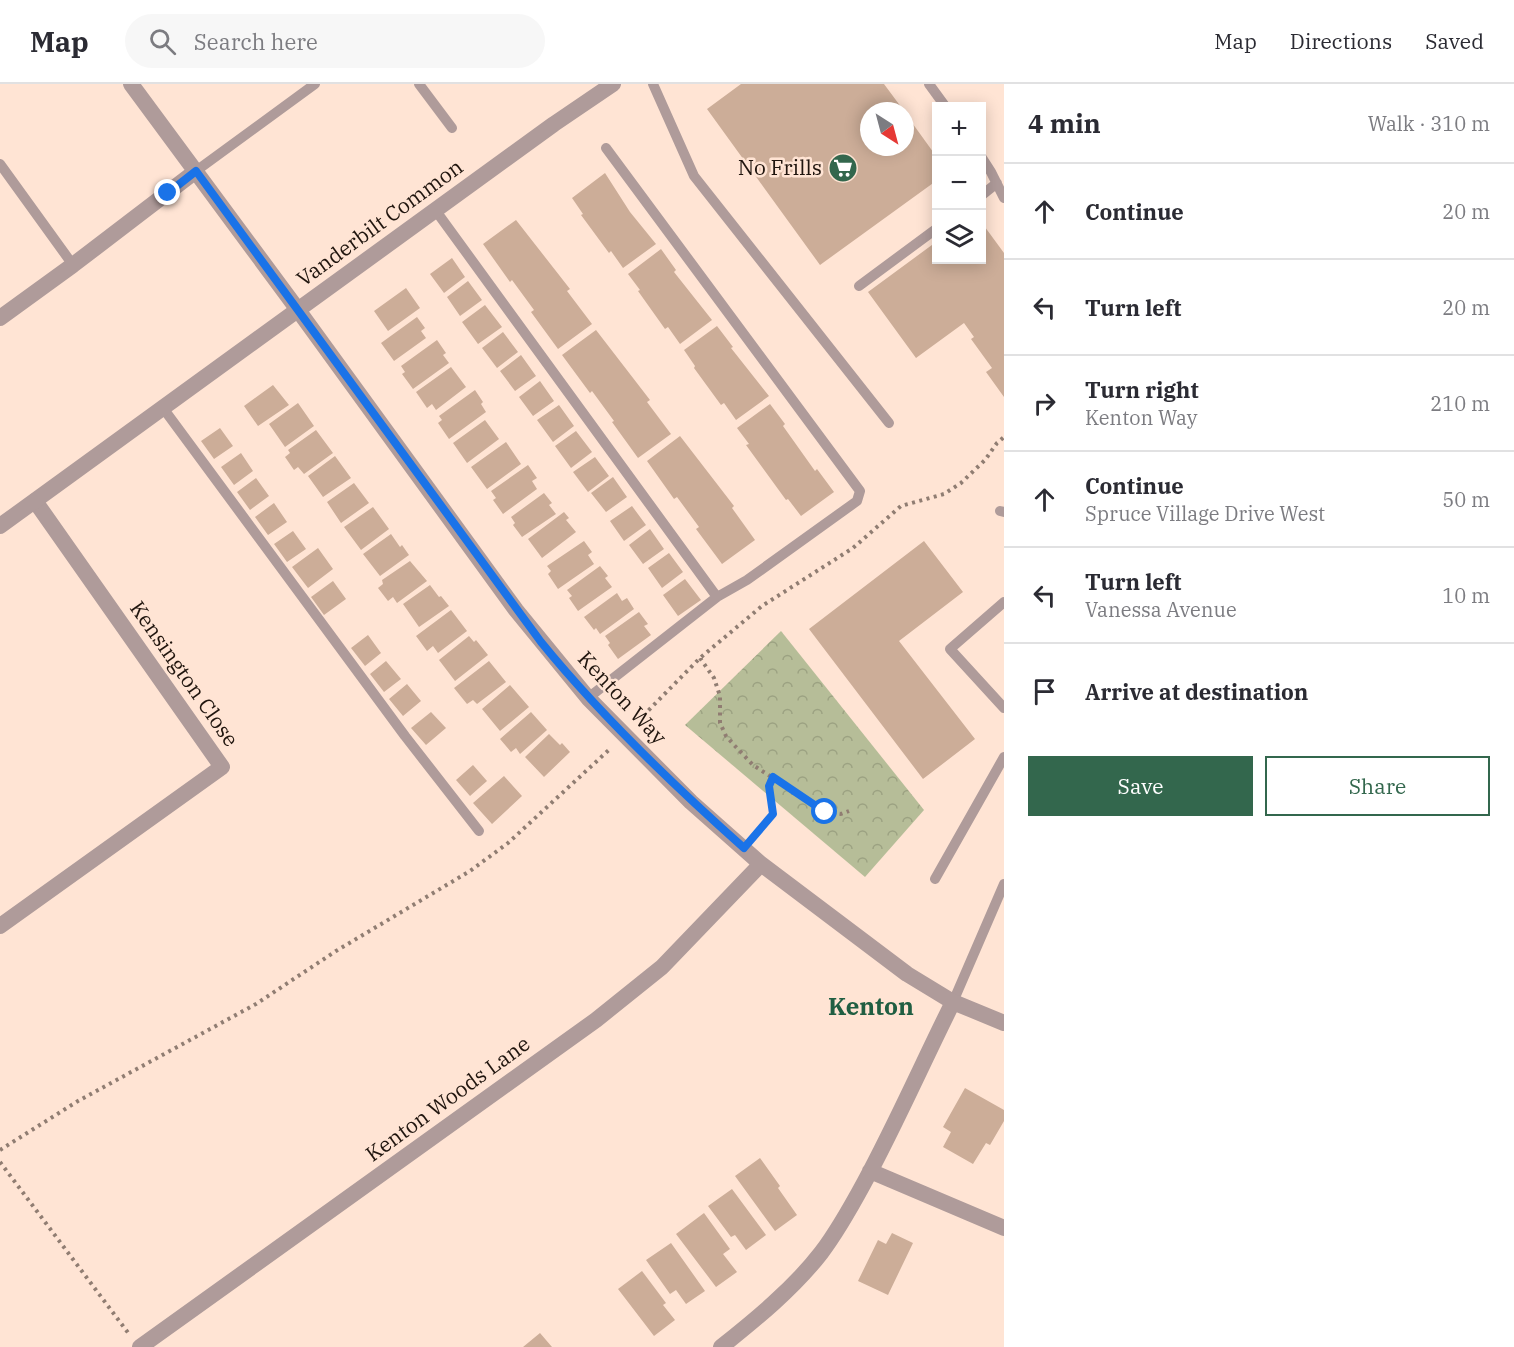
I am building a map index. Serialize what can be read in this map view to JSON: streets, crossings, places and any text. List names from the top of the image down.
{
  "streets": {
    "street": [
      "Vanderbilt Common",
      "Kensington Close",
      "Kenton Way",
      "Kenton Woods Lane"
    ]
  },
  "crossings": [
    ["Vanderbilt Common", "Kensington Close"],
    ["Vanderbilt Common", "Kenton Way"],
    ["Kenton Way", "Kenton Woods Lane"]
  ],
  "districts": ["Kenton"],
  "places": {
    "supermarket": ["No Frills"]
  },
  "north": "bottom right",
  "page": {
    "header": "Map",
    "search": "Search here",
    "nav": ["Map", "Directions", "Saved"],
    "heading": ["4 min", "Walk · 310 m"],
    "map_buttons": ["+", "−"],
    "list": [
      ["Continue", "20 m"],
      ["Turn left", "20 m"],
      ["Turn right", "Kenton Way", "210 m"],
      ["Continue", "Spruce Village Drive West", "50 m"],
      ["Turn left", "Vanessa Avenue", "10 m"],
      "Arrive at destination"
    ],
    "buttons": ["Save", "Share"]
  }
}
